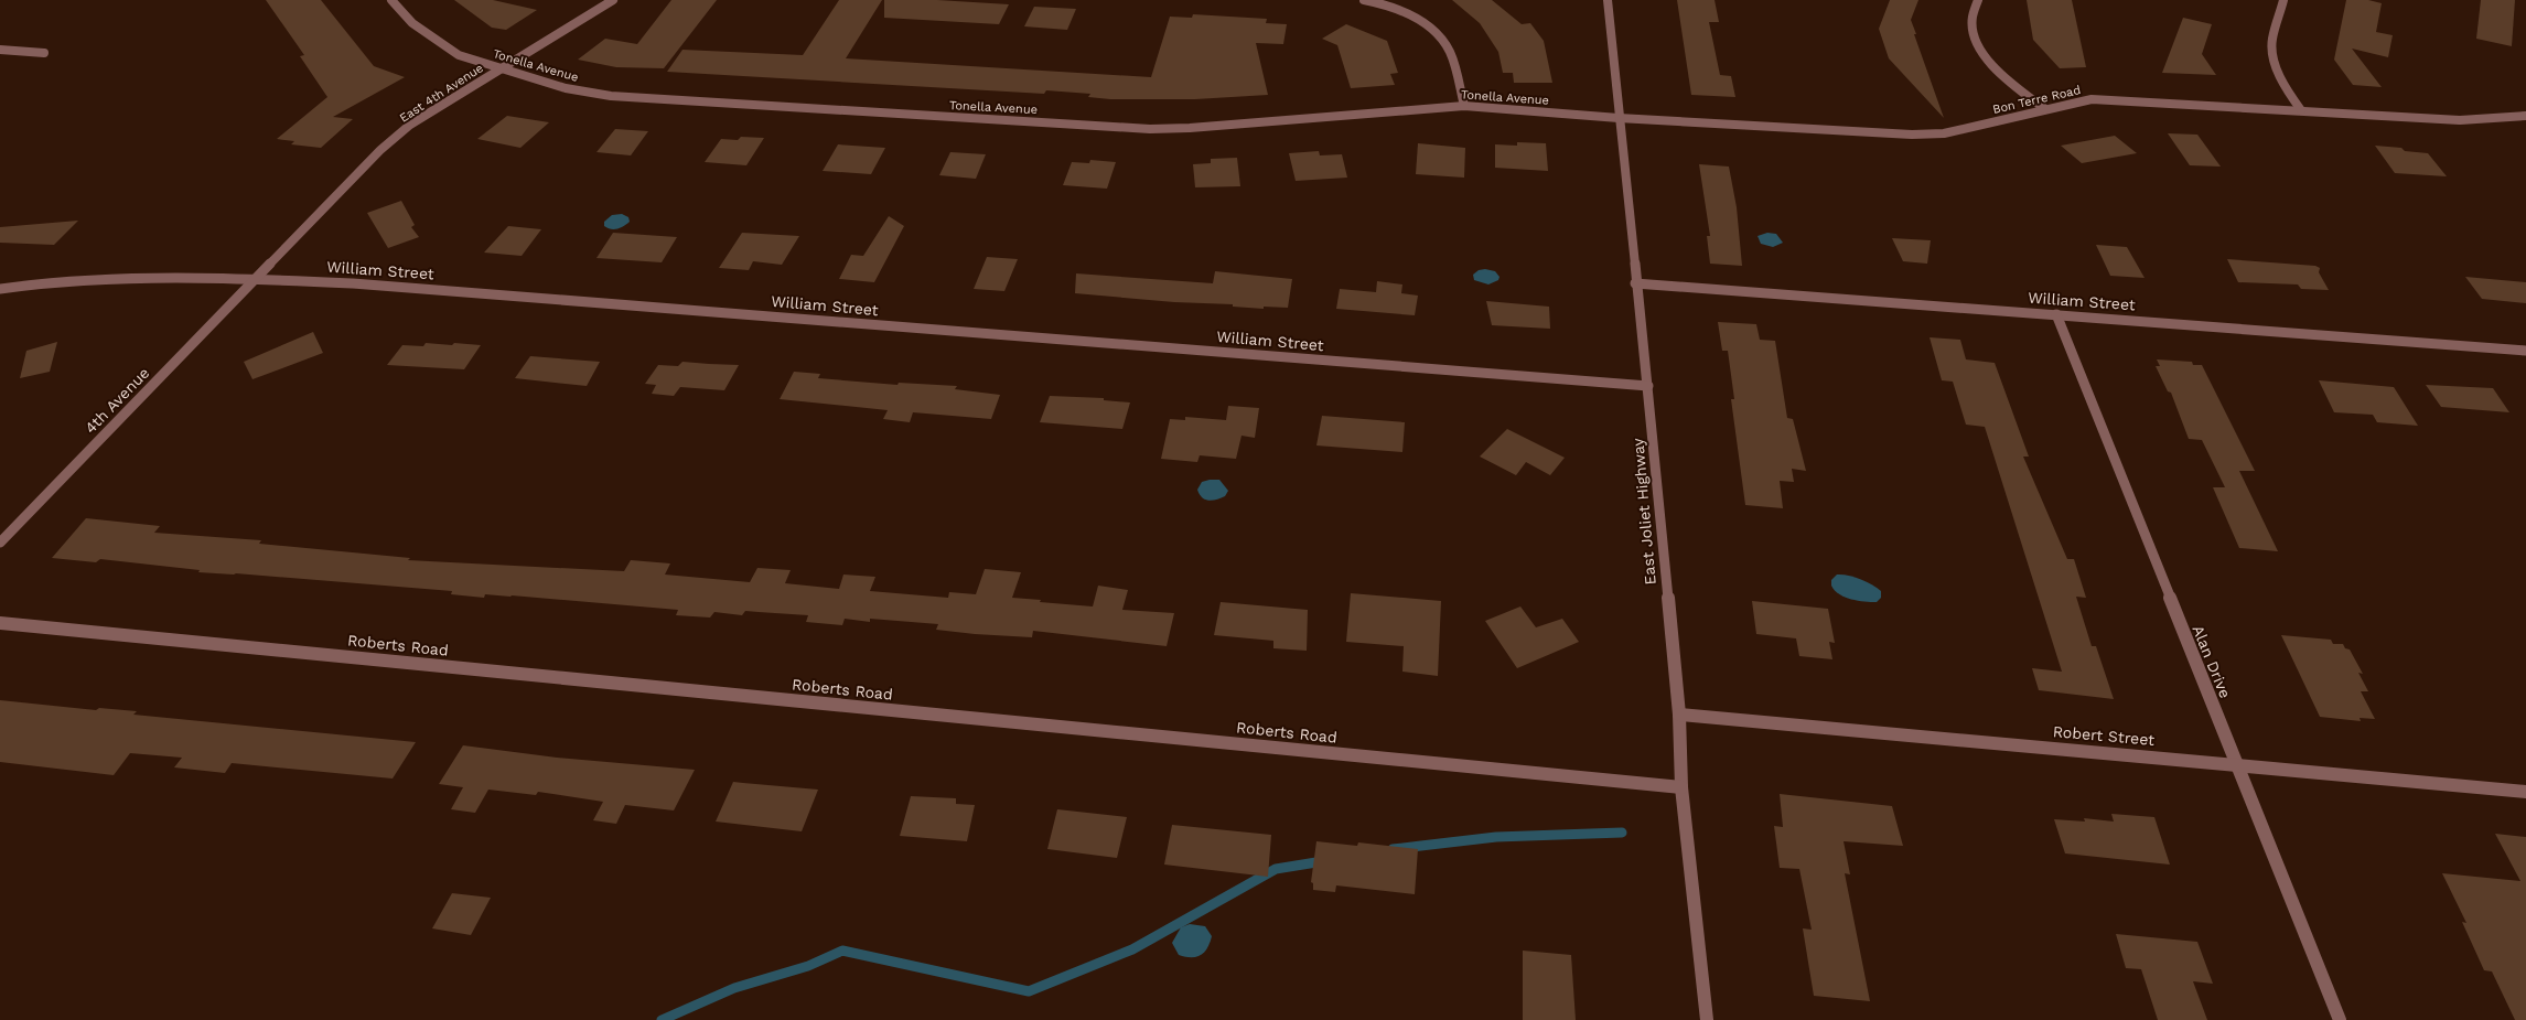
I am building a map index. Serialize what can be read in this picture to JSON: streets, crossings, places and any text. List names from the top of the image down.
{
  "streets": {
    "street": [
      "Tonella Avenue",
      "East 4th Avenue",
      "Bon Terre Road",
      "William Street",
      "4th Avenue",
      "East Joliet Highway",
      "Roberts Road",
      "Alan Drive",
      "Robert Street"
    ]
  },
  "crossings": [
    ["Tonella Avenue", "East 4th Avenue"],
    ["Tonella Avenue", "Bon Terre Road"],
    ["Tonella Avenue", "East Joliet Highway"],
    ["East 4th Avenue", "William Street"],
    ["East 4th Avenue", "4th Avenue"],
    ["Bon Terre Road", "East Joliet Highway"],
    ["William Street", "4th Avenue"],
    ["William Street", "East Joliet Highway"],
    ["William Street", "Alan Drive"],
    ["East Joliet Highway", "Roberts Road"],
    ["East Joliet Highway", "Robert Street"],
    ["Alan Drive", "Robert Street"]
  ]
}
